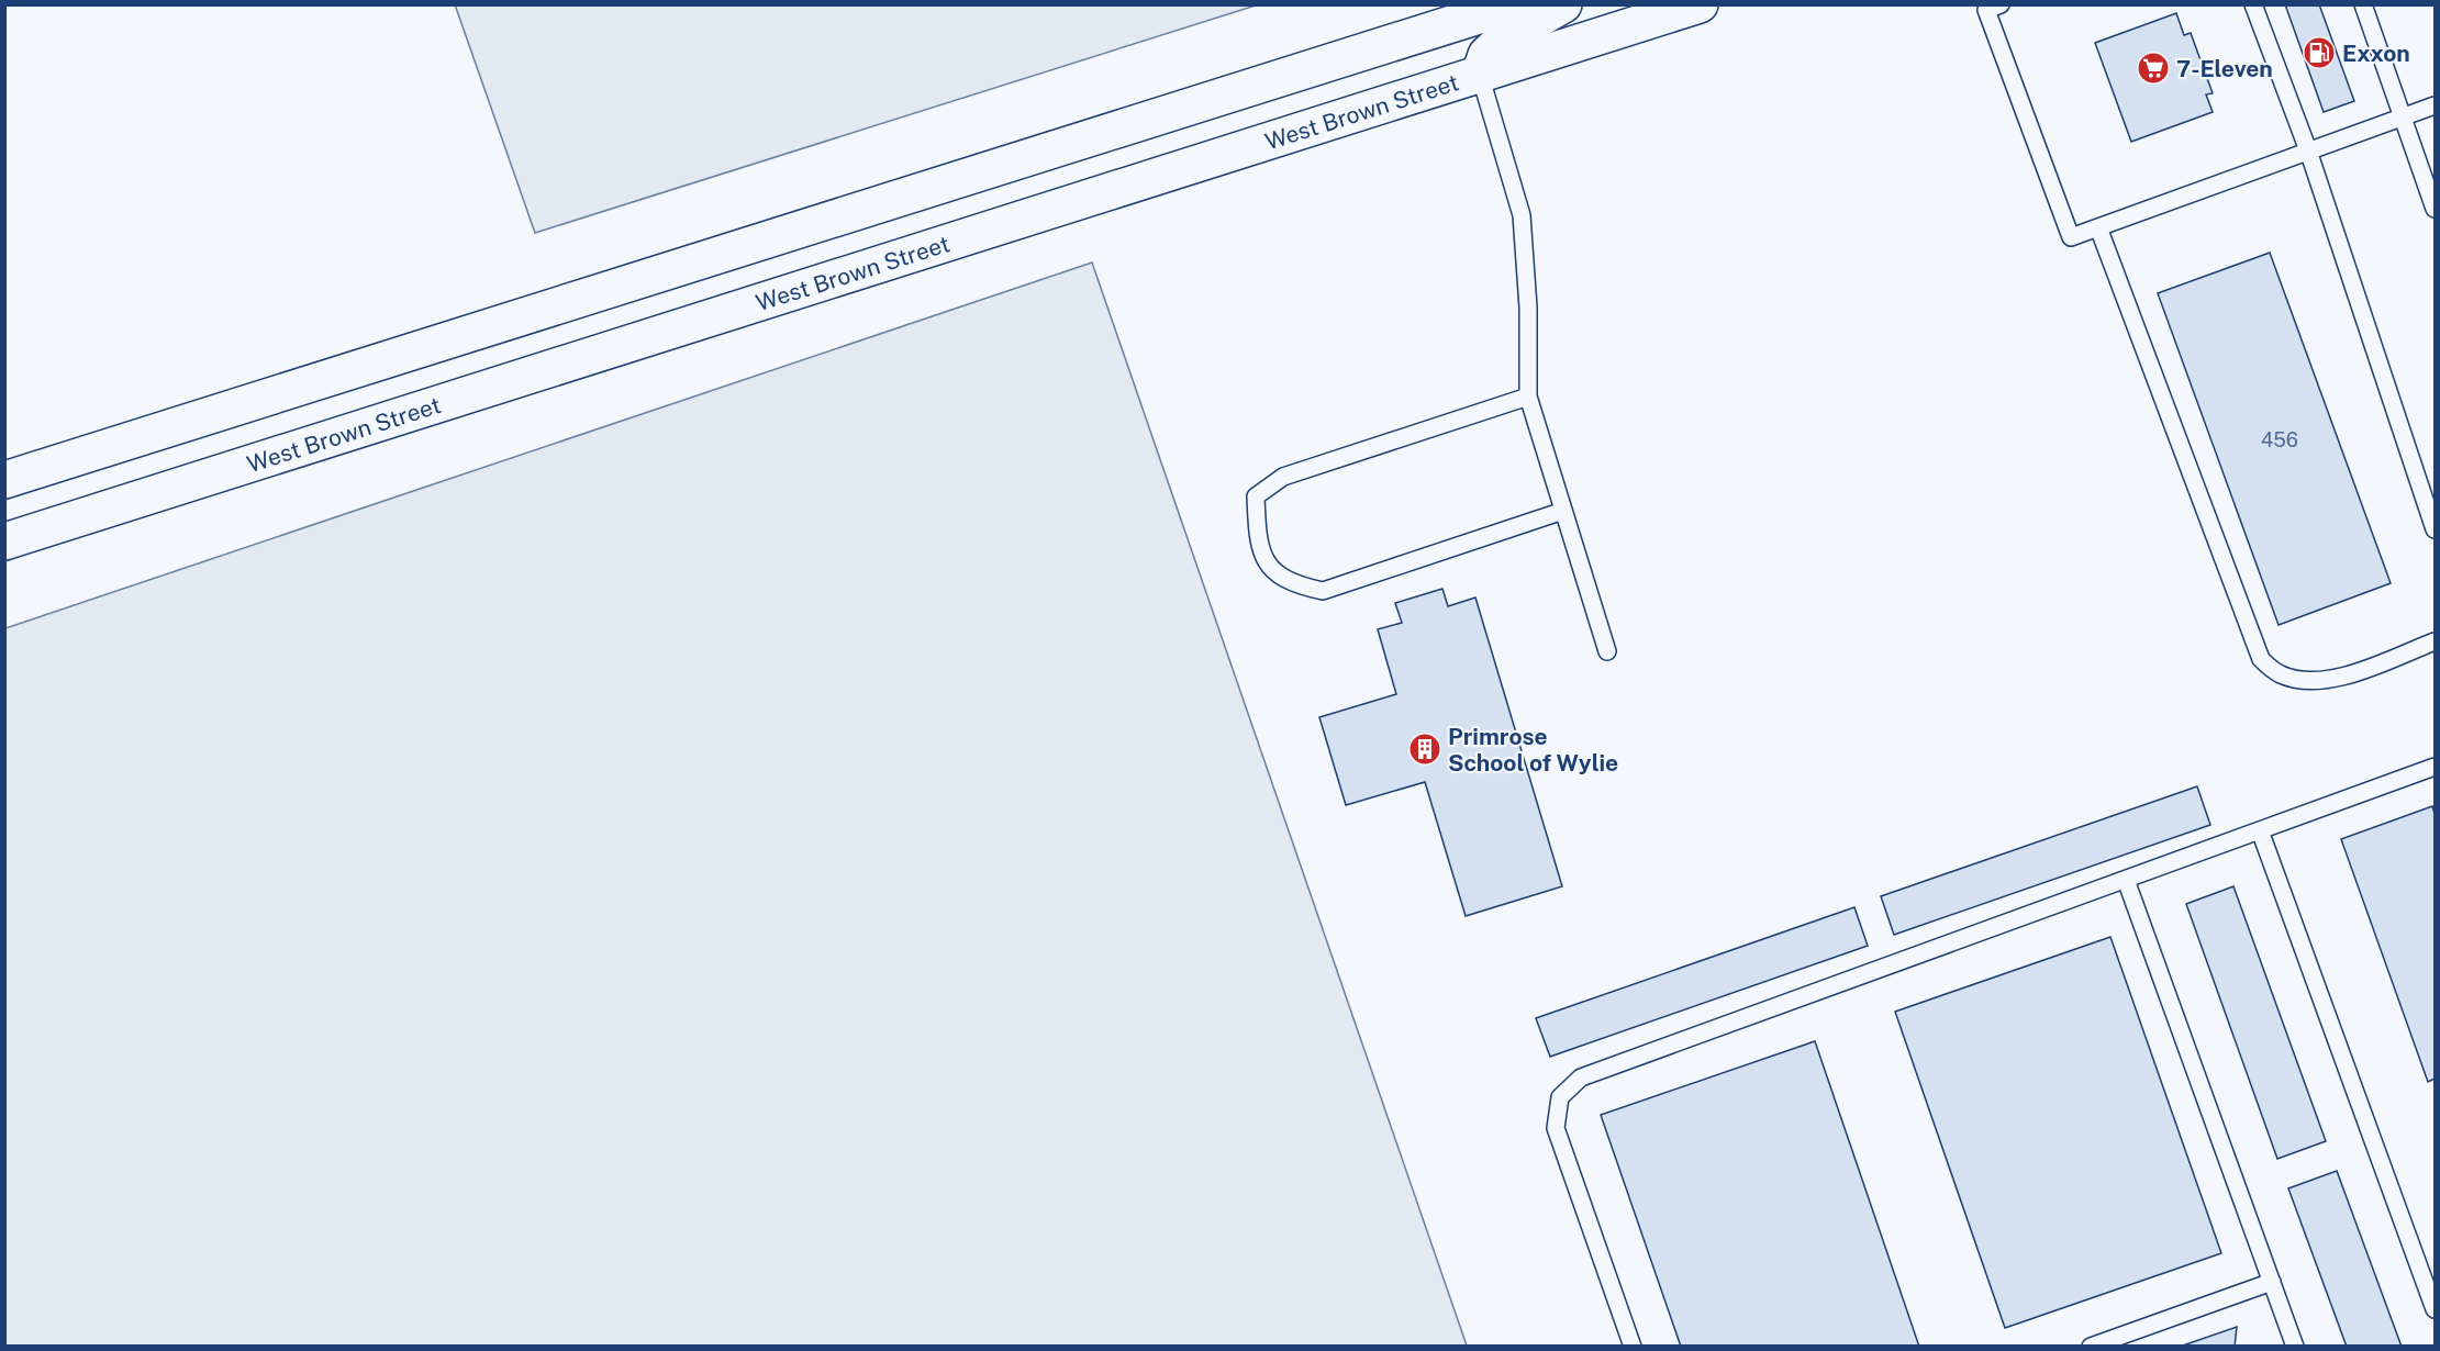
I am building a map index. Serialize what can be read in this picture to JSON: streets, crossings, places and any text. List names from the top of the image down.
{
  "streets": {
    "main road": ["West Brown Street"]
  },
  "places": {
    "fuel station": ["Exxon"],
    "supermarket": ["7-Eleven"],
    "building": ["Primrose School of Wylie"]
  },
  "house_numbers": ["456"]
}
